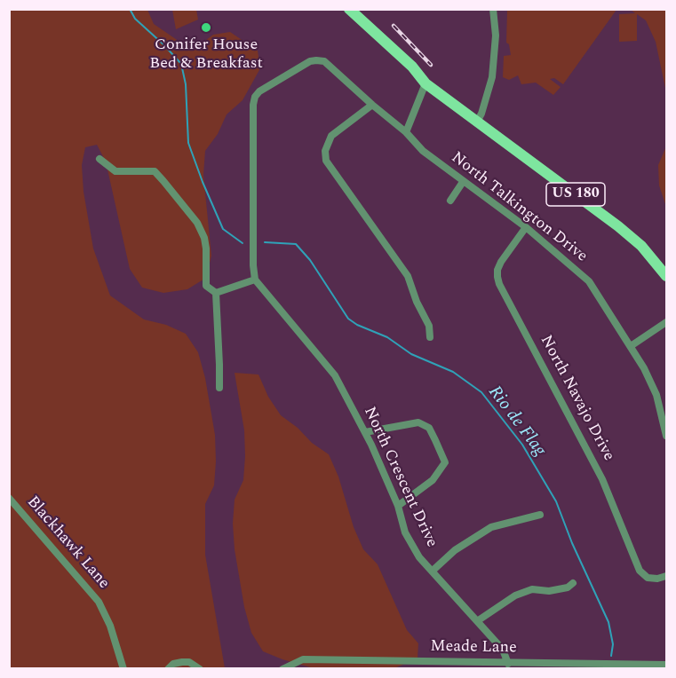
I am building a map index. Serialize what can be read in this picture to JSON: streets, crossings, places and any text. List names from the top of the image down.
{
  "streets": {
    "main road": ["US 180"],
    "street": [
      "North Talkington Drive",
      "North Navajo Drive",
      "North Crescent Drive",
      "Blackhawk Lane",
      "Meade Lane"
    ]
  },
  "crossings": [
    ["North Talkington Drive", "North Navajo Drive"],
    ["North Talkington Drive", "North Crescent Drive"],
    ["North Crescent Drive", "Meade Lane"]
  ],
  "water": ["Rio de Flag"],
  "places": ["Conifer House Bed & Breakfast"]
}
